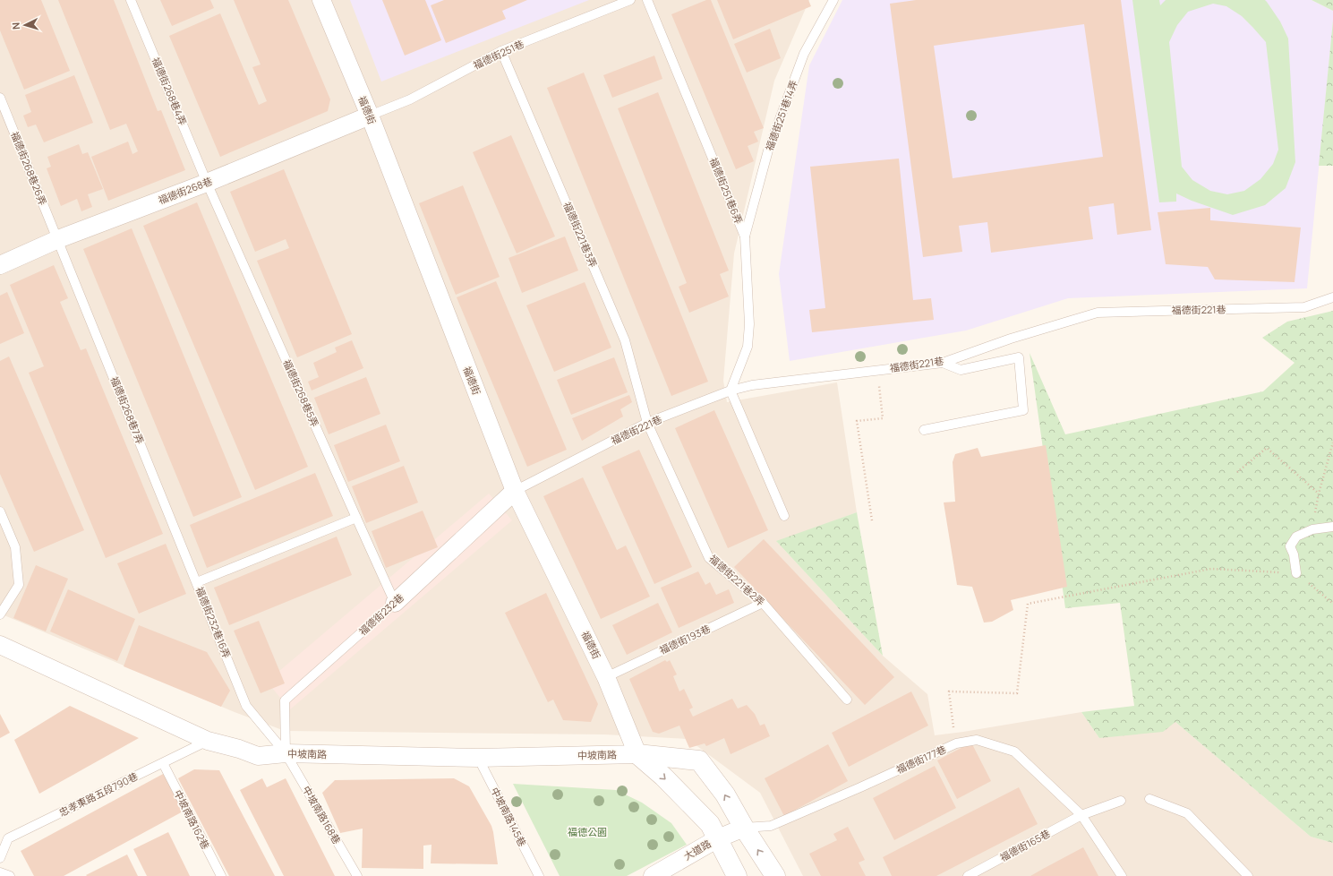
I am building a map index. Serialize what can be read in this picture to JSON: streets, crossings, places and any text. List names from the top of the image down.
{
  "streets": {
    "street": [
      "福德街",
      "福德街268巷",
      "福德街232巷",
      "中坡南路",
      "大道路"
    ],
    "lane": [
      "福德街251巷",
      "福德街268巷4弄",
      "福德街251巷14弄",
      "福德街268巷26弄",
      "福德街251巷6弄",
      "福德街221巷3弄",
      "福德街221巷",
      "福德街268巷5弄",
      "福德街268巷7弄",
      "福德街221巷2弄",
      "福德街232巷16弄",
      "福德街193巷",
      "福德街177巷",
      "忠孝東路五段790巷",
      "中坡南路168巷",
      "中坡南路145巷",
      "中坡南路162巷",
      "福德街165巷"
    ]
  },
  "crossings": [
    ["福德街251巷", "福德街"],
    ["福德街251巷", "福德街268巷"],
    ["福德街251巷", "福德街221巷3弄"],
    ["福德街268巷4弄", "福德街268巷"],
    ["福德街268巷4弄", "福德街268巷5弄"],
    ["福德街", "福德街268巷"],
    ["福德街", "福德街221巷"],
    ["福德街", "福德街232巷"],
    ["福德街", "福德街193巷"],
    ["福德街", "中坡南路"],
    ["福德街", "大道路"],
    ["福德街251巷14弄", "福德街251巷6弄"],
    ["福德街268巷26弄", "福德街268巷"],
    ["福德街268巷26弄", "福德街268巷7弄"],
    ["福德街268巷", "福德街268巷5弄"],
    ["福德街268巷", "福德街268巷7弄"],
    ["福德街251巷6弄", "福德街221巷"],
    ["福德街221巷3弄", "福德街221巷"],
    ["福德街221巷3弄", "福德街221巷2弄"],
    ["福德街221巷", "福德街221巷2弄"],
    ["福德街221巷", "福德街232巷"],
    ["福德街268巷5弄", "福德街232巷"],
    ["福德街268巷5弄", "福德街232巷16弄"],
    ["福德街268巷7弄", "福德街232巷16弄"],
    ["福德街221巷2弄", "福德街193巷"],
    ["福德街232巷", "福德街232巷16弄"],
    ["福德街232巷", "中坡南路"],
    ["福德街232巷", "中坡南路168巷"],
    ["福德街232巷16弄", "中坡南路"],
    ["福德街232巷16弄", "中坡南路168巷"],
    ["中坡南路", "忠孝東路五段790巷"],
    ["中坡南路", "中坡南路168巷"],
    ["中坡南路", "中坡南路145巷"],
    ["福德街177巷", "福德街165巷"],
    ["福德街177巷", "大道路"],
    ["忠孝東路五段790巷", "中坡南路162巷"]
  ],
  "parks": ["福德公園"],
  "north": "left"
}
